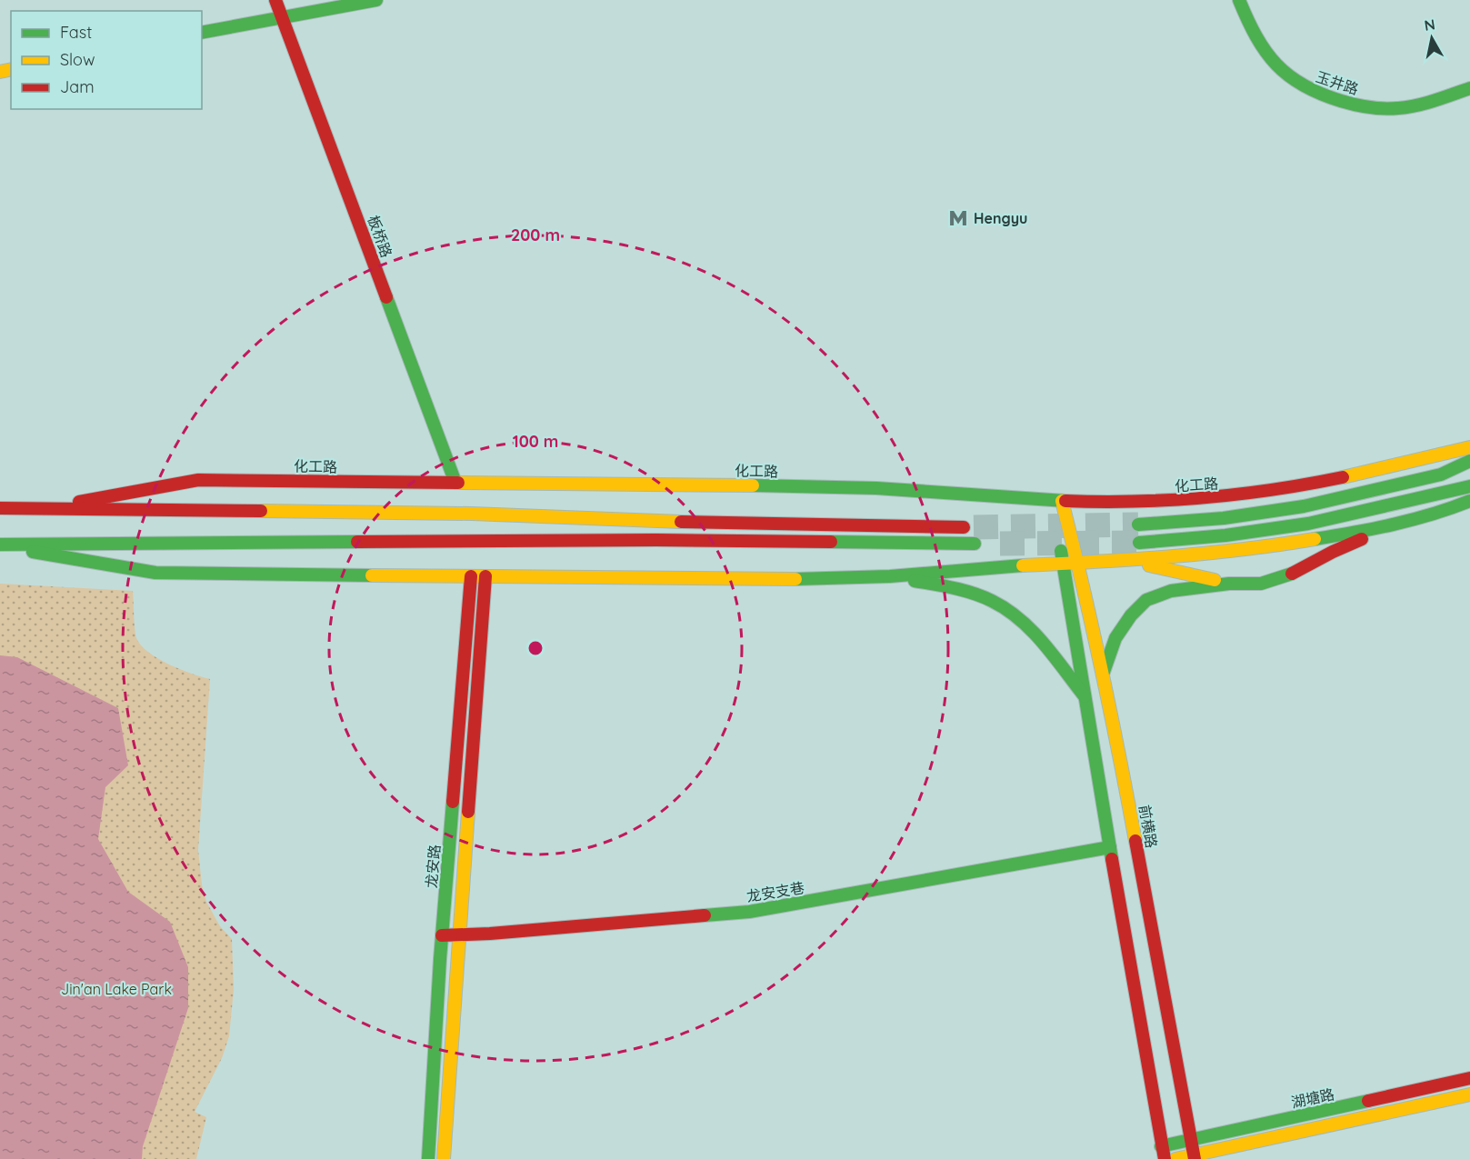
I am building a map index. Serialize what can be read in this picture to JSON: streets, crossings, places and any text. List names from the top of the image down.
{
  "streets": {
    "main road": [
      "玉井路",
      "板桥路",
      "化工路",
      "前横路",
      "龙安路",
      "龙安支巷",
      "湖塘路"
    ]
  },
  "crossings": [
    ["板桥路", "化工路"],
    ["化工路", "前横路"],
    ["前横路", "湖塘路"],
    ["龙安路", "龙安支巷"]
  ],
  "parks": ["Jin'an Lake Park"],
  "places": {
    "metro station": ["Hengyu"]
  },
  "legend": ["Fast", "Slow", "Jam"],
  "north": "top",
  "rings": ["200 m", "100 m"]
}
